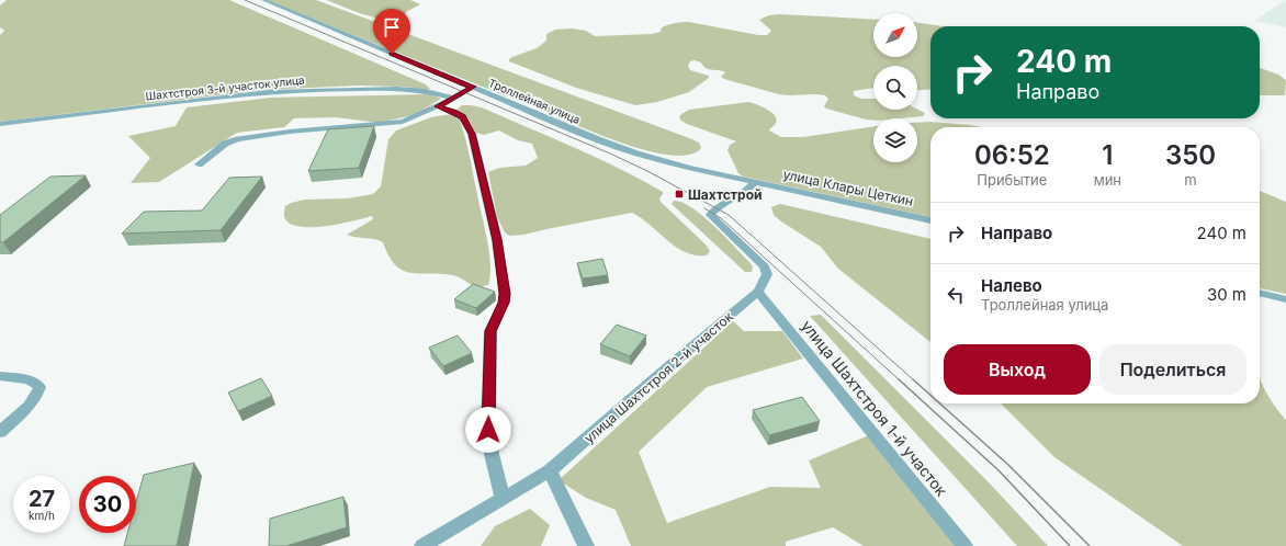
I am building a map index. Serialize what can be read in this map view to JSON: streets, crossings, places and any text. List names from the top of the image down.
{
  "streets": {
    "street": [
      "Шахтстроя 3-й участок улица",
      "Троллейная улица",
      "улица Клары Цеткин",
      "улица Шахтстроя 2-й участок",
      "улица Шахтстроя 1-й участок"
    ]
  },
  "crossings": [
    ["Троллейная улица", "улица Клары Цеткин"],
    ["Троллейная улица", "улица Шахтстроя 2-й участок"],
    ["улица Клары Цеткин", "улица Шахтстроя 2-й участок"],
    ["улица Шахтстроя 2-й участок", "улица Шахтстроя 1-й участок"]
  ],
  "places": {
    "transit": ["Шахтстрой"]
  },
  "north": "top right",
  "page": {
    "turn": ["240 m", "Направо"],
    "eta": [
      "06:52",
      "Прибытие",
      "1",
      "мин",
      "350",
      "m"
    ],
    "list": [
      {
        "name": "Направо",
        "value": "240 m"
      },
      {
        "name": "Налево",
        "note": "Троллейная улица",
        "value": "30 m"
      }
    ],
    "buttons": ["Выход", "Поделиться"],
    "speed": "27 km/h",
    "limit": "30"
  }
}
